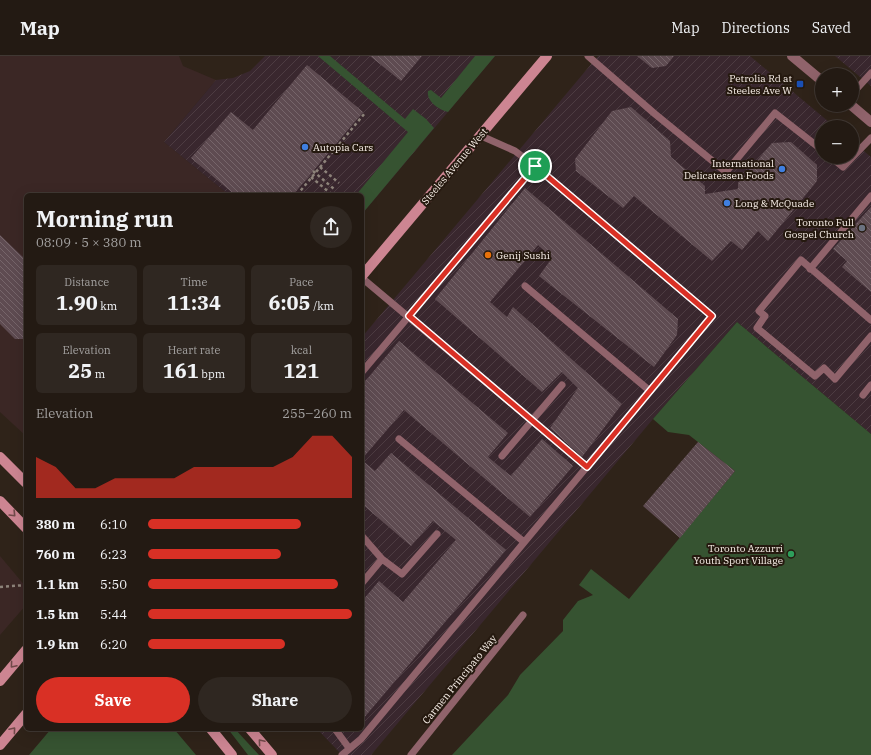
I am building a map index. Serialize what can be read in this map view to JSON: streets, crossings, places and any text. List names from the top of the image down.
{
  "streets": {
    "main road": ["Steeles Avenue West"],
    "lane": ["Carmen Principato Way"]
  },
  "places": {
    "transit": ["Petrolia Rd at Steeles Ave W"],
    "other": [
      "Autopia Cars",
      "International Delicatessen Foods",
      "Long & McQuade",
      "Toronto Full Gospel Church",
      "Genij Sushi",
      "Toronto Azzurri Youth Sport Village"
    ]
  },
  "page": {
    "header": "Map",
    "nav": ["Map", "Directions", "Saved"],
    "map_buttons": ["+", "−"],
    "heading": ["Morning run", "08:09 · 5 × 380 m"],
    "stats": [
      ["Distance", "1.90 km"],
      ["Time", "11:34"],
      ["Pace", "6:05 /km"],
      ["Elevation", "25 m"],
      ["Heart rate", "161 bpm"],
      ["kcal", "121"]
    ],
    "chart": ["Elevation", "255–260 m"],
    "list": [
      {
        "name": "380 m",
        "note": "6:10"
      },
      {
        "name": "760 m",
        "note": "6:23"
      },
      {
        "name": "1.1 km",
        "note": "5:50"
      },
      {
        "name": "1.5 km",
        "note": "5:44"
      },
      {
        "name": "1.9 km",
        "note": "6:20"
      }
    ],
    "buttons": ["Save", "Share"]
  }
}
